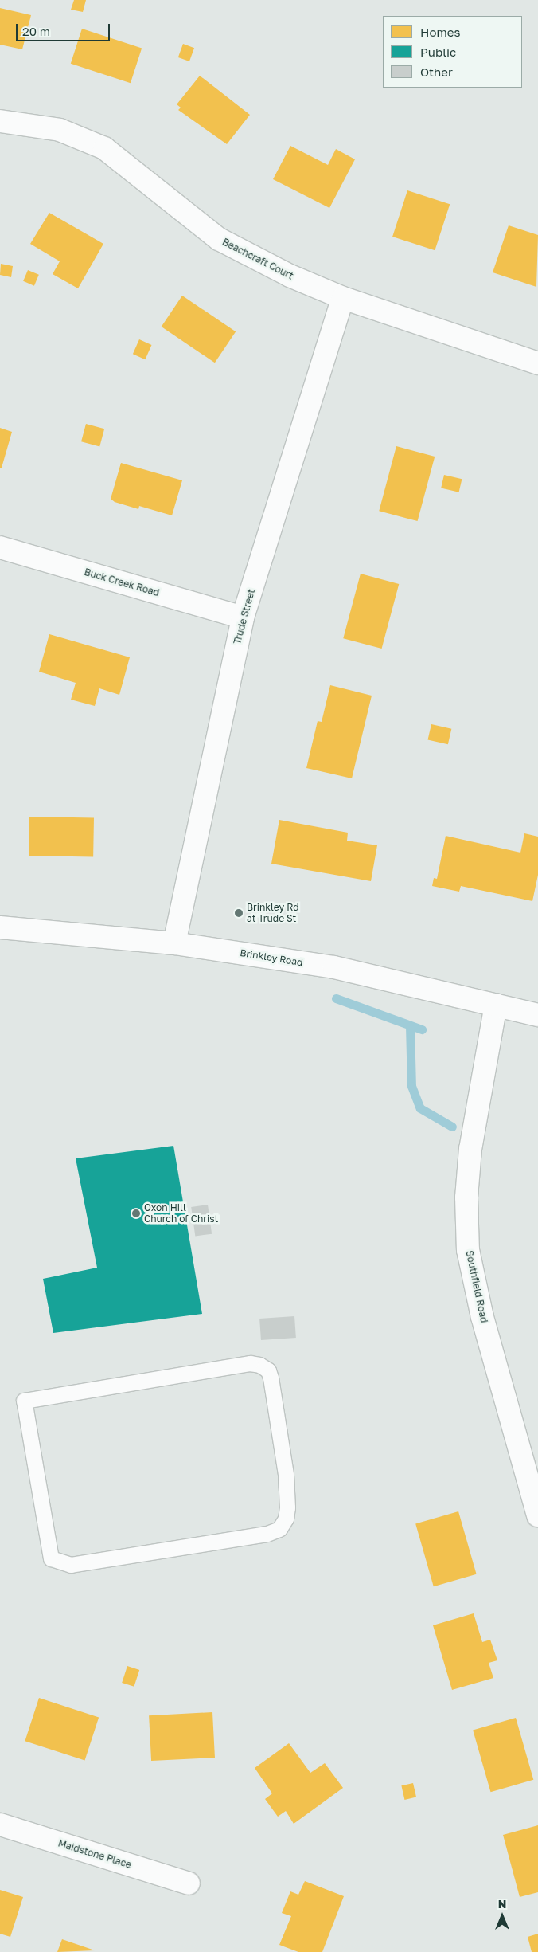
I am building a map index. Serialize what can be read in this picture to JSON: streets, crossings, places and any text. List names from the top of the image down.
{
  "streets": {
    "street": [
      "Beachcraft Court",
      "Buck Creek Road",
      "Trude Street",
      "Brinkley Road",
      "Southfield Road",
      "Maidstone Place"
    ]
  },
  "crossings": [
    ["Beachcraft Court", "Trude Street"],
    ["Buck Creek Road", "Trude Street"],
    ["Trude Street", "Brinkley Road"],
    ["Brinkley Road", "Southfield Road"]
  ],
  "places": ["Brinkley Rd at Trude St", "Oxon Hill Church of Christ"],
  "legend": ["Homes", "Public", "Other"],
  "scale_bar": "20 m",
  "north": "top"
}
